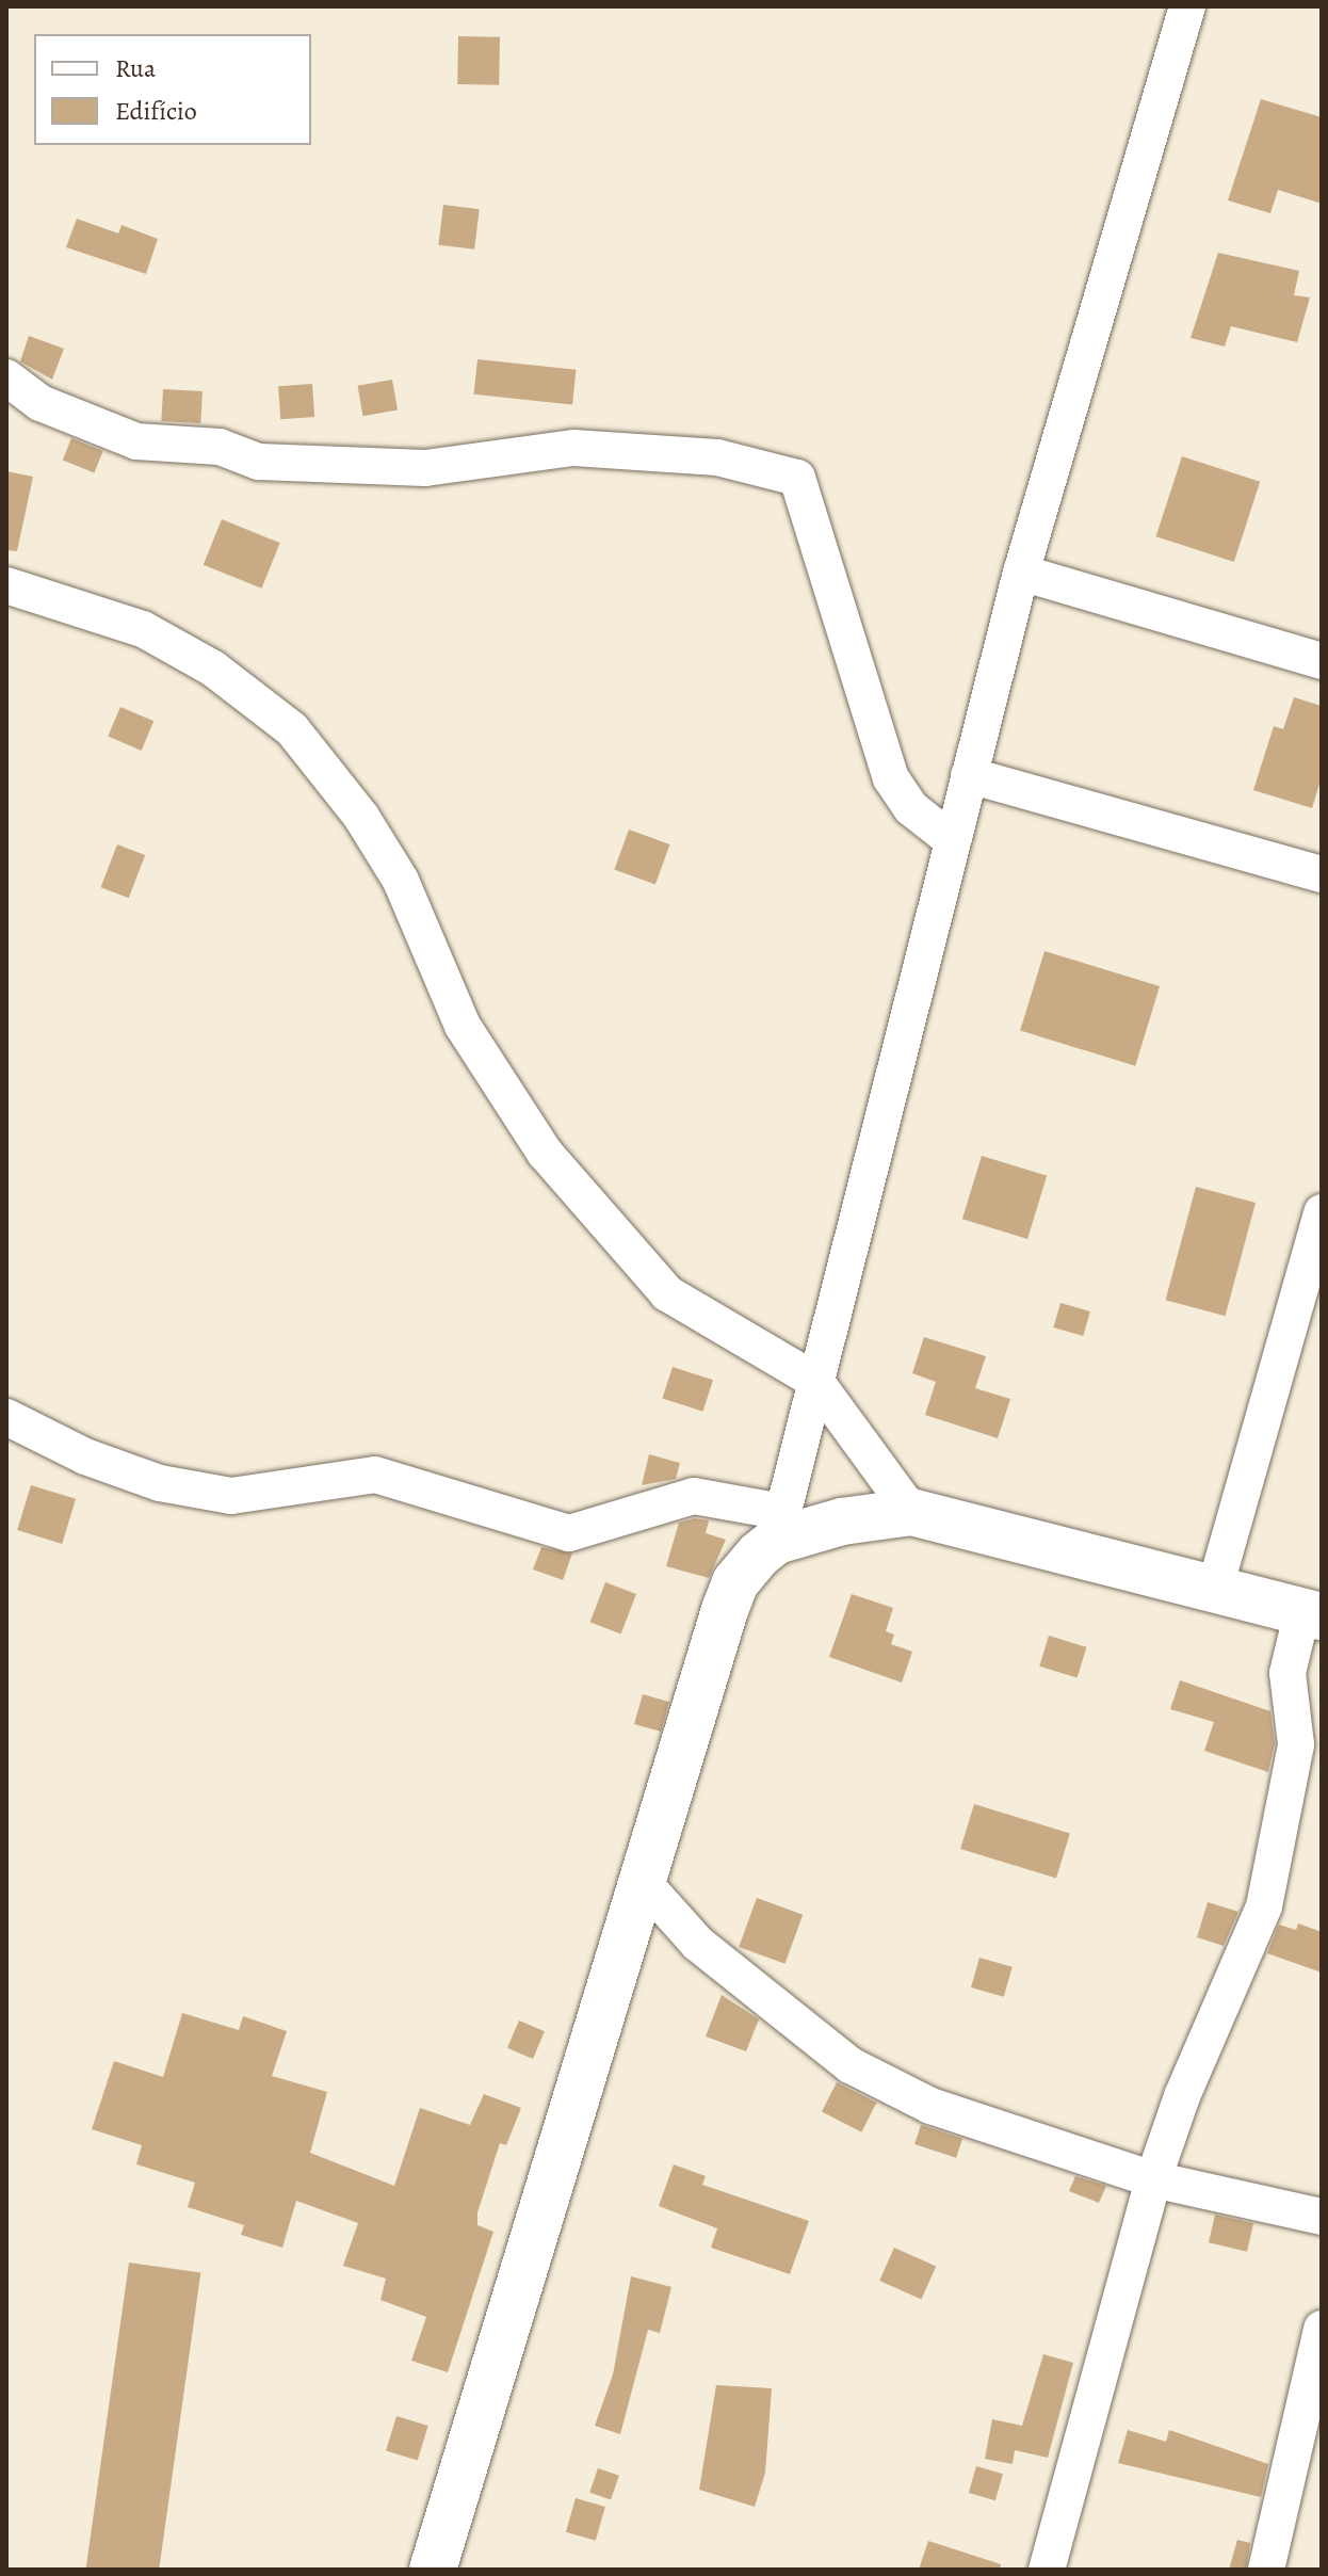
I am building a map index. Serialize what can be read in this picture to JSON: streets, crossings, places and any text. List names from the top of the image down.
{
  "legend": ["Rua", "Edifício"]
}
